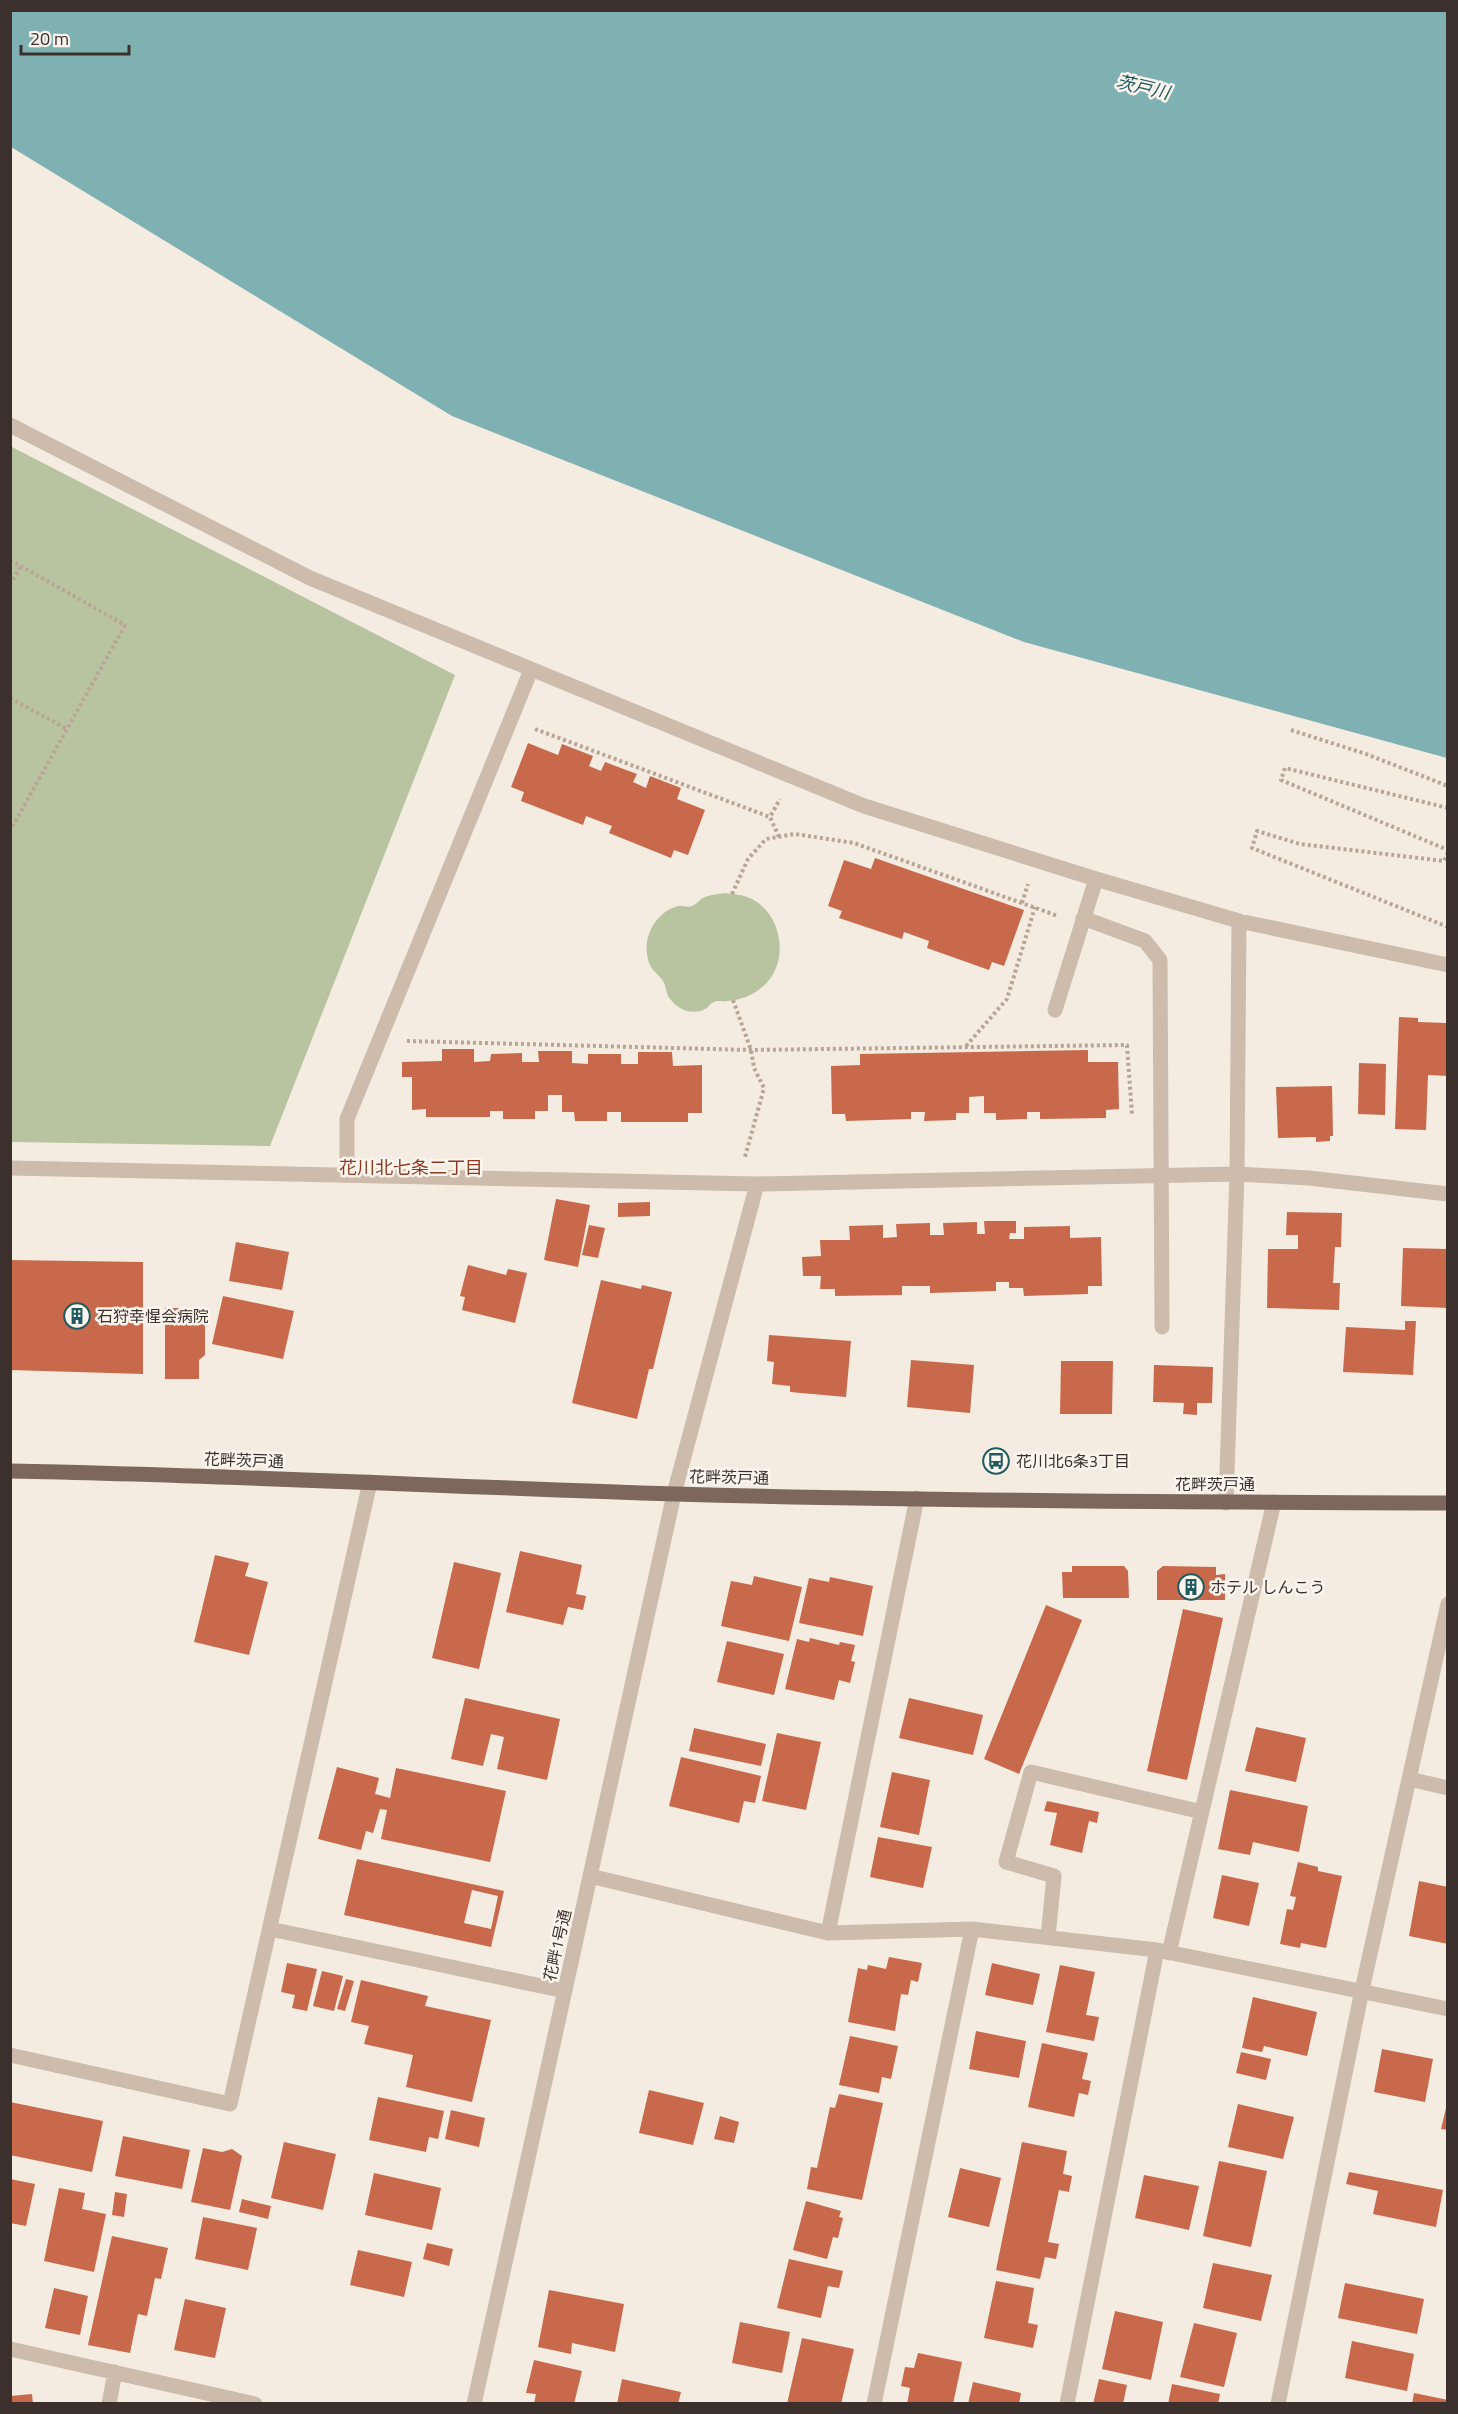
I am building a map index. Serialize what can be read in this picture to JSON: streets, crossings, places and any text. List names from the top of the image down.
{
  "streets": {
    "main road": ["花畔茨戸通"],
    "street": ["花畔1号通"]
  },
  "crossings": [
    ["花畔茨戸通", "花畔1号通"]
  ],
  "districts": ["花川北七条二丁目"],
  "water": ["茨戸川"],
  "places": {
    "building": ["石狩幸惺会病院", "ホテル しんこう"],
    "bus stop": ["花川北6条3丁目"]
  },
  "scale_bar": "20 m"
}
